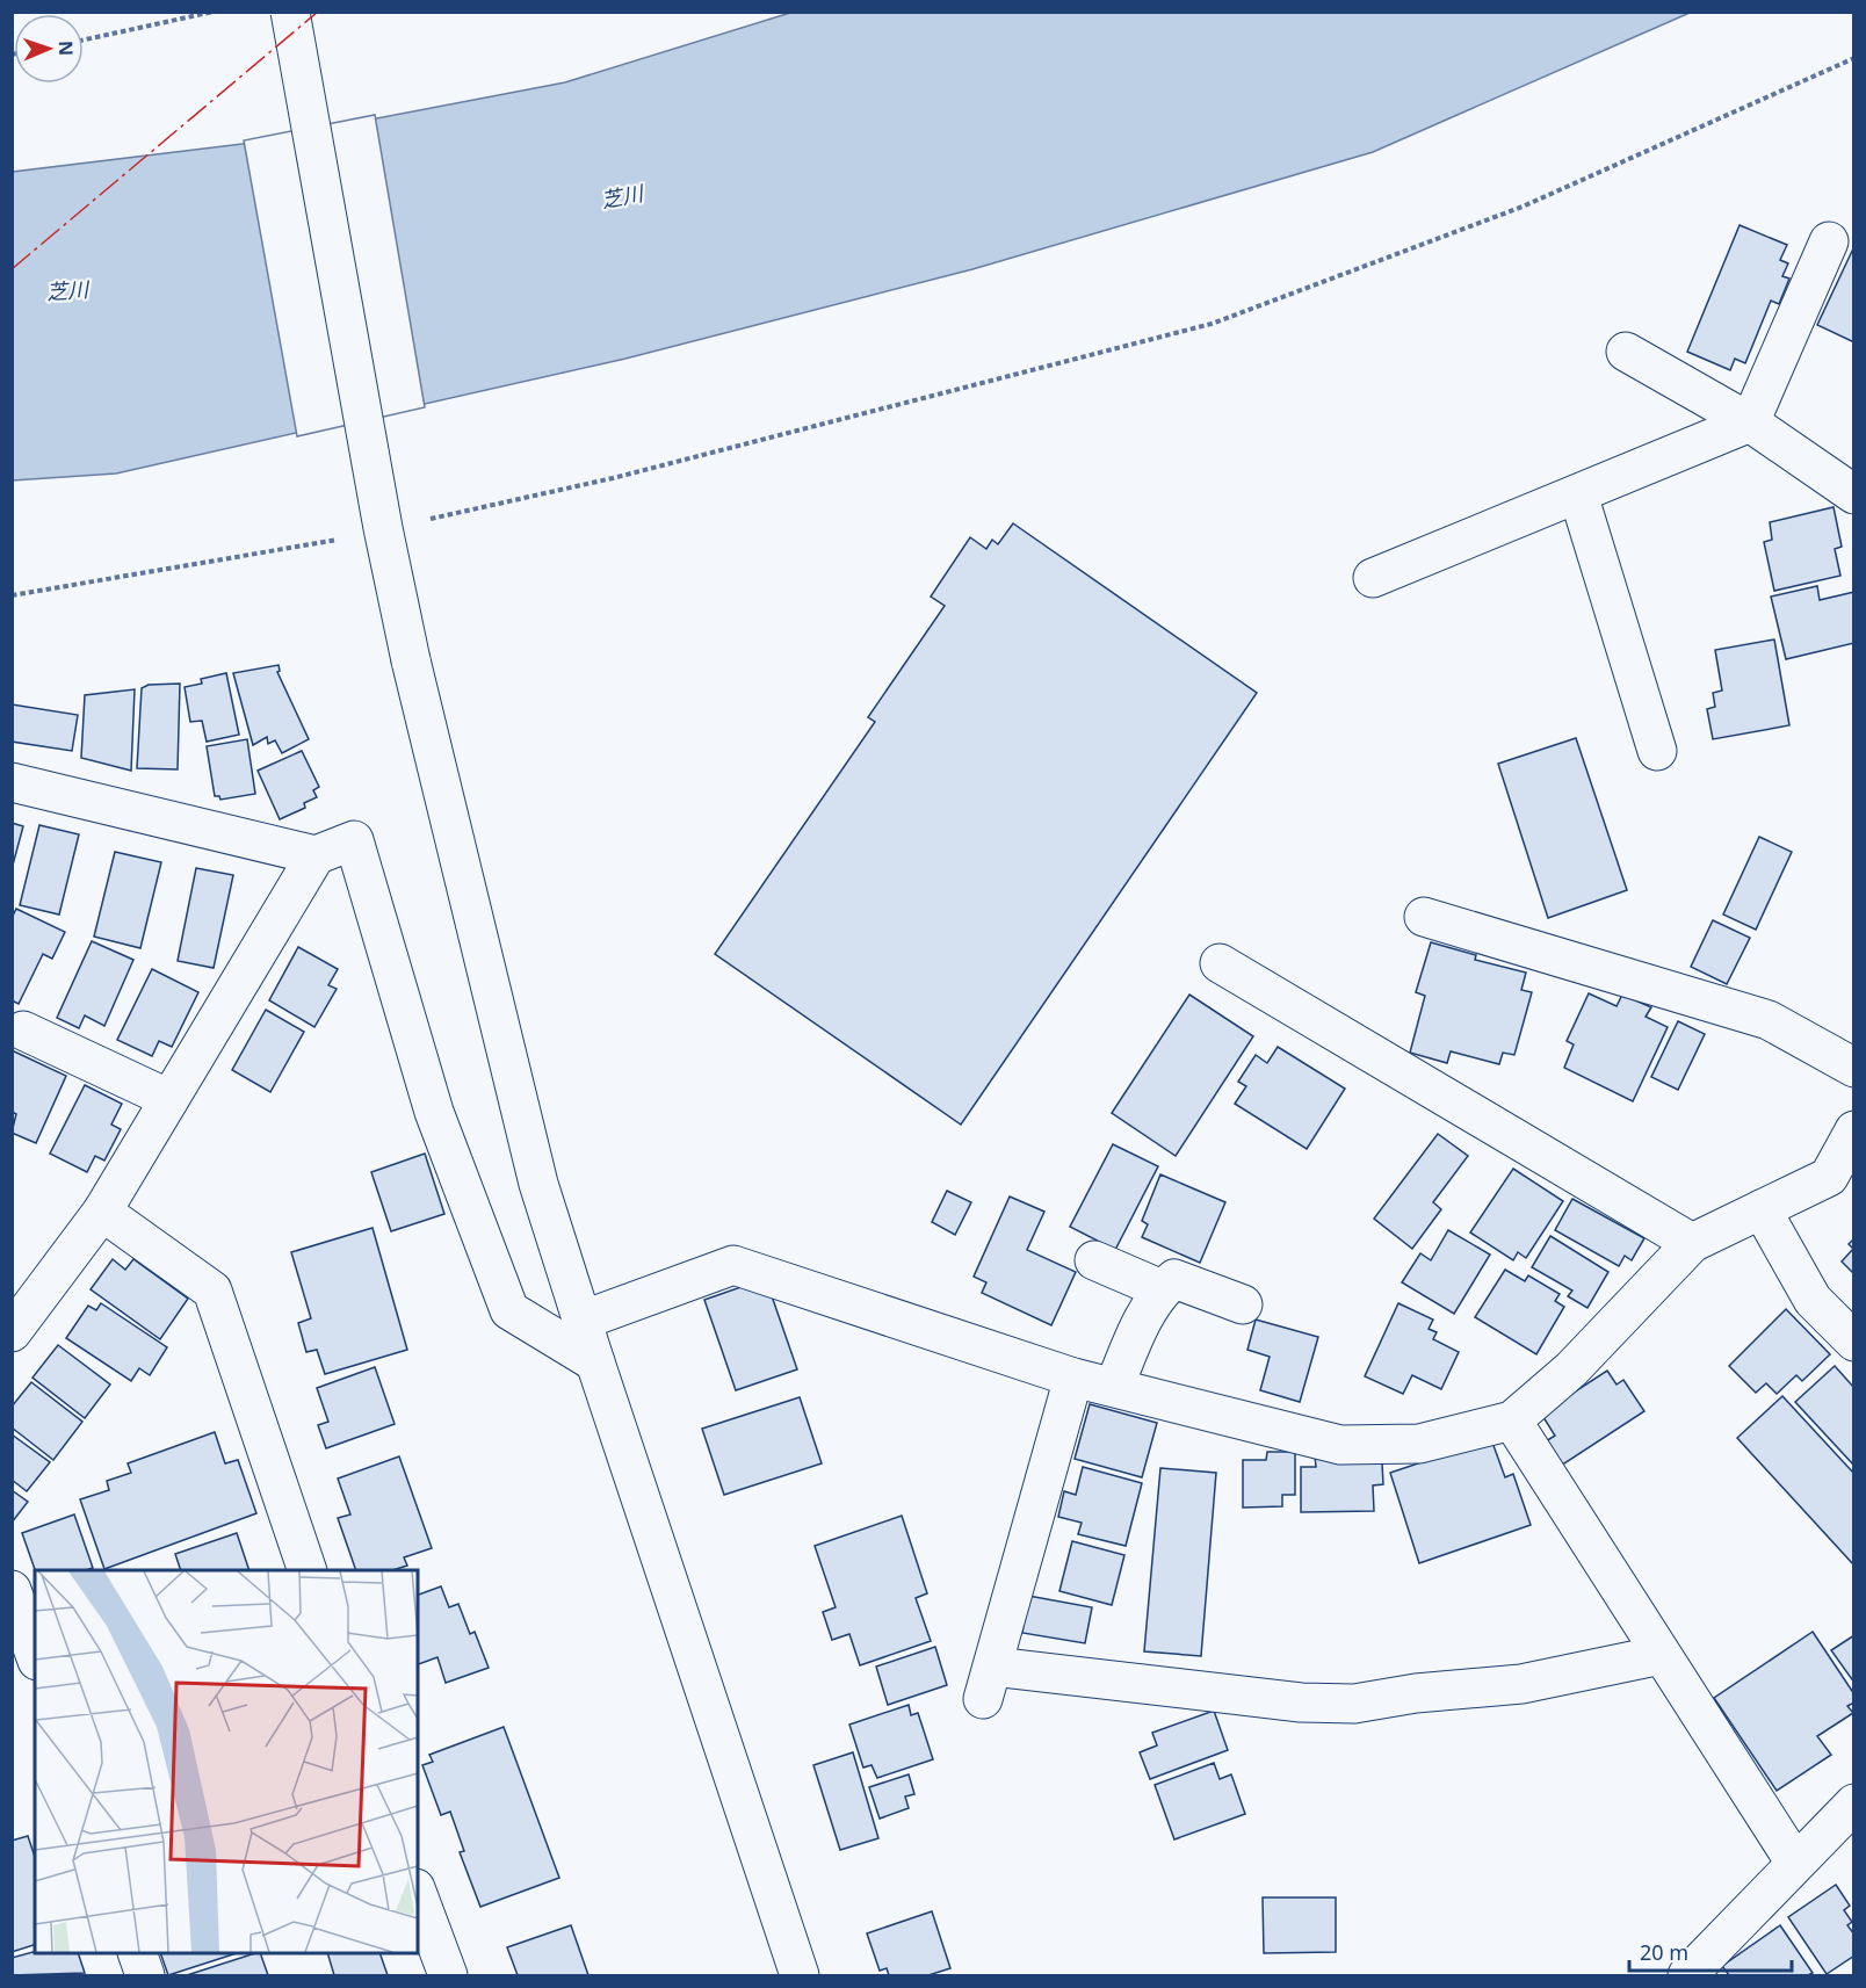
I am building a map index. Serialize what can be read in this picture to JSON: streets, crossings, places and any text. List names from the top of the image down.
{
  "water": ["芝川"],
  "scale_bar": "20 m",
  "north": "right"
}
